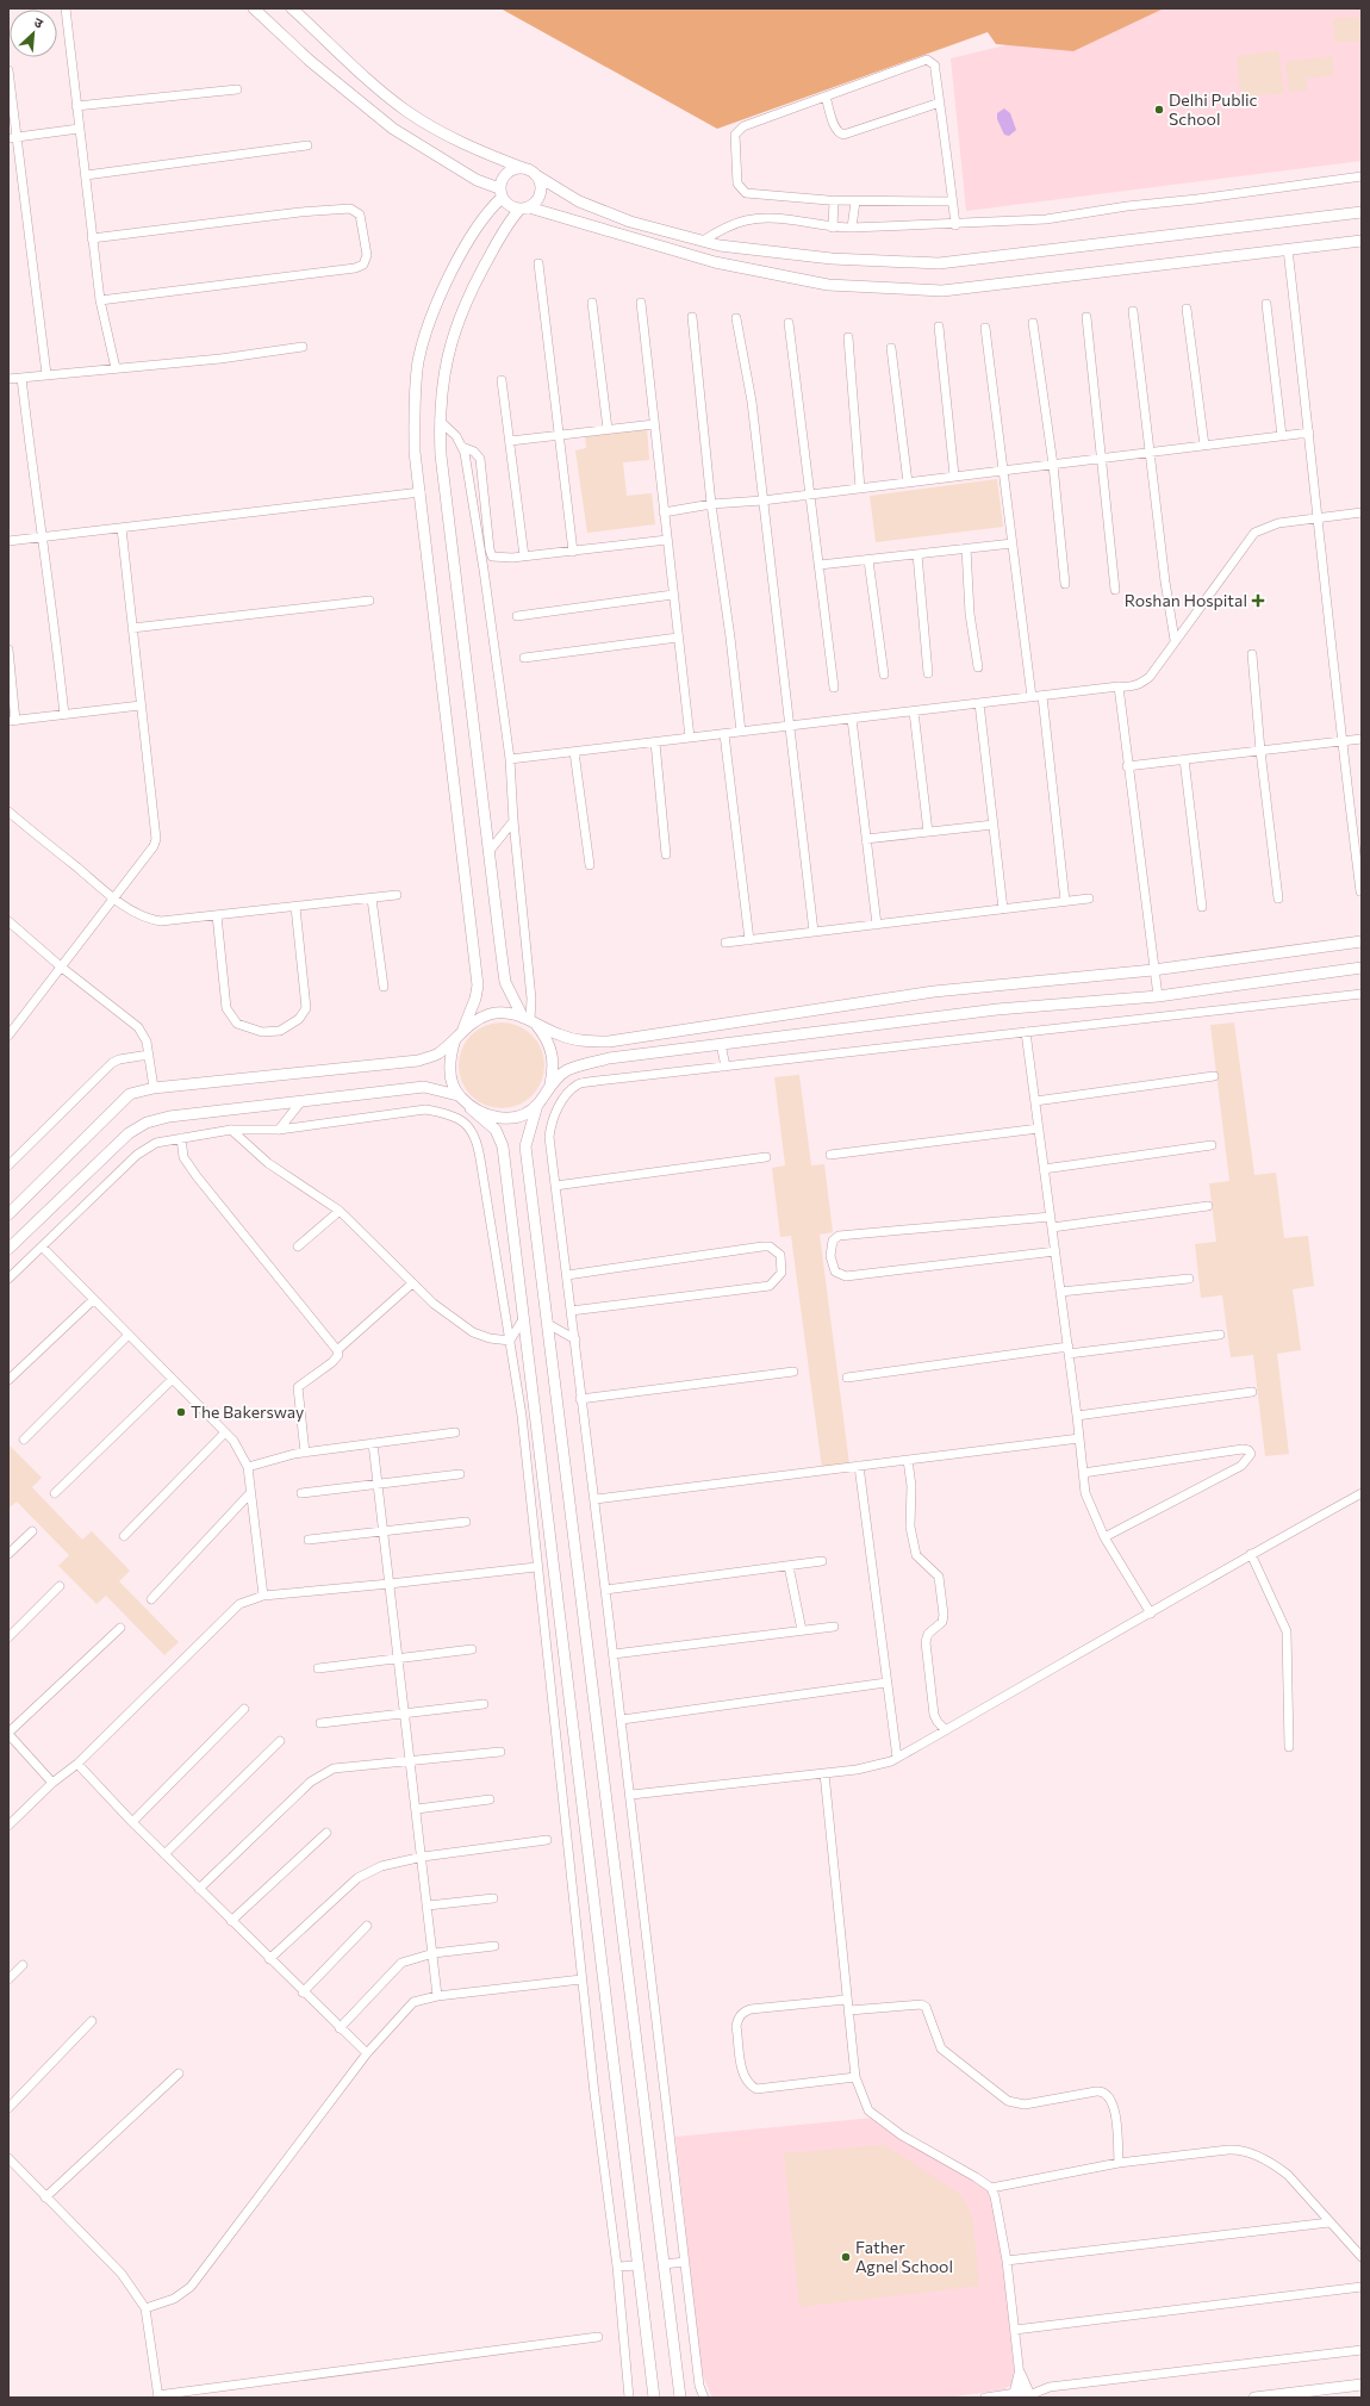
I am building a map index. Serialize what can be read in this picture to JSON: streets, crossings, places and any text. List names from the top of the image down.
{
  "places": {
    "other": ["Delhi Public School", "The Bakersway", "Father Agnel School"],
    "health": ["Roshan Hospital"]
  },
  "north": "top right"
}
